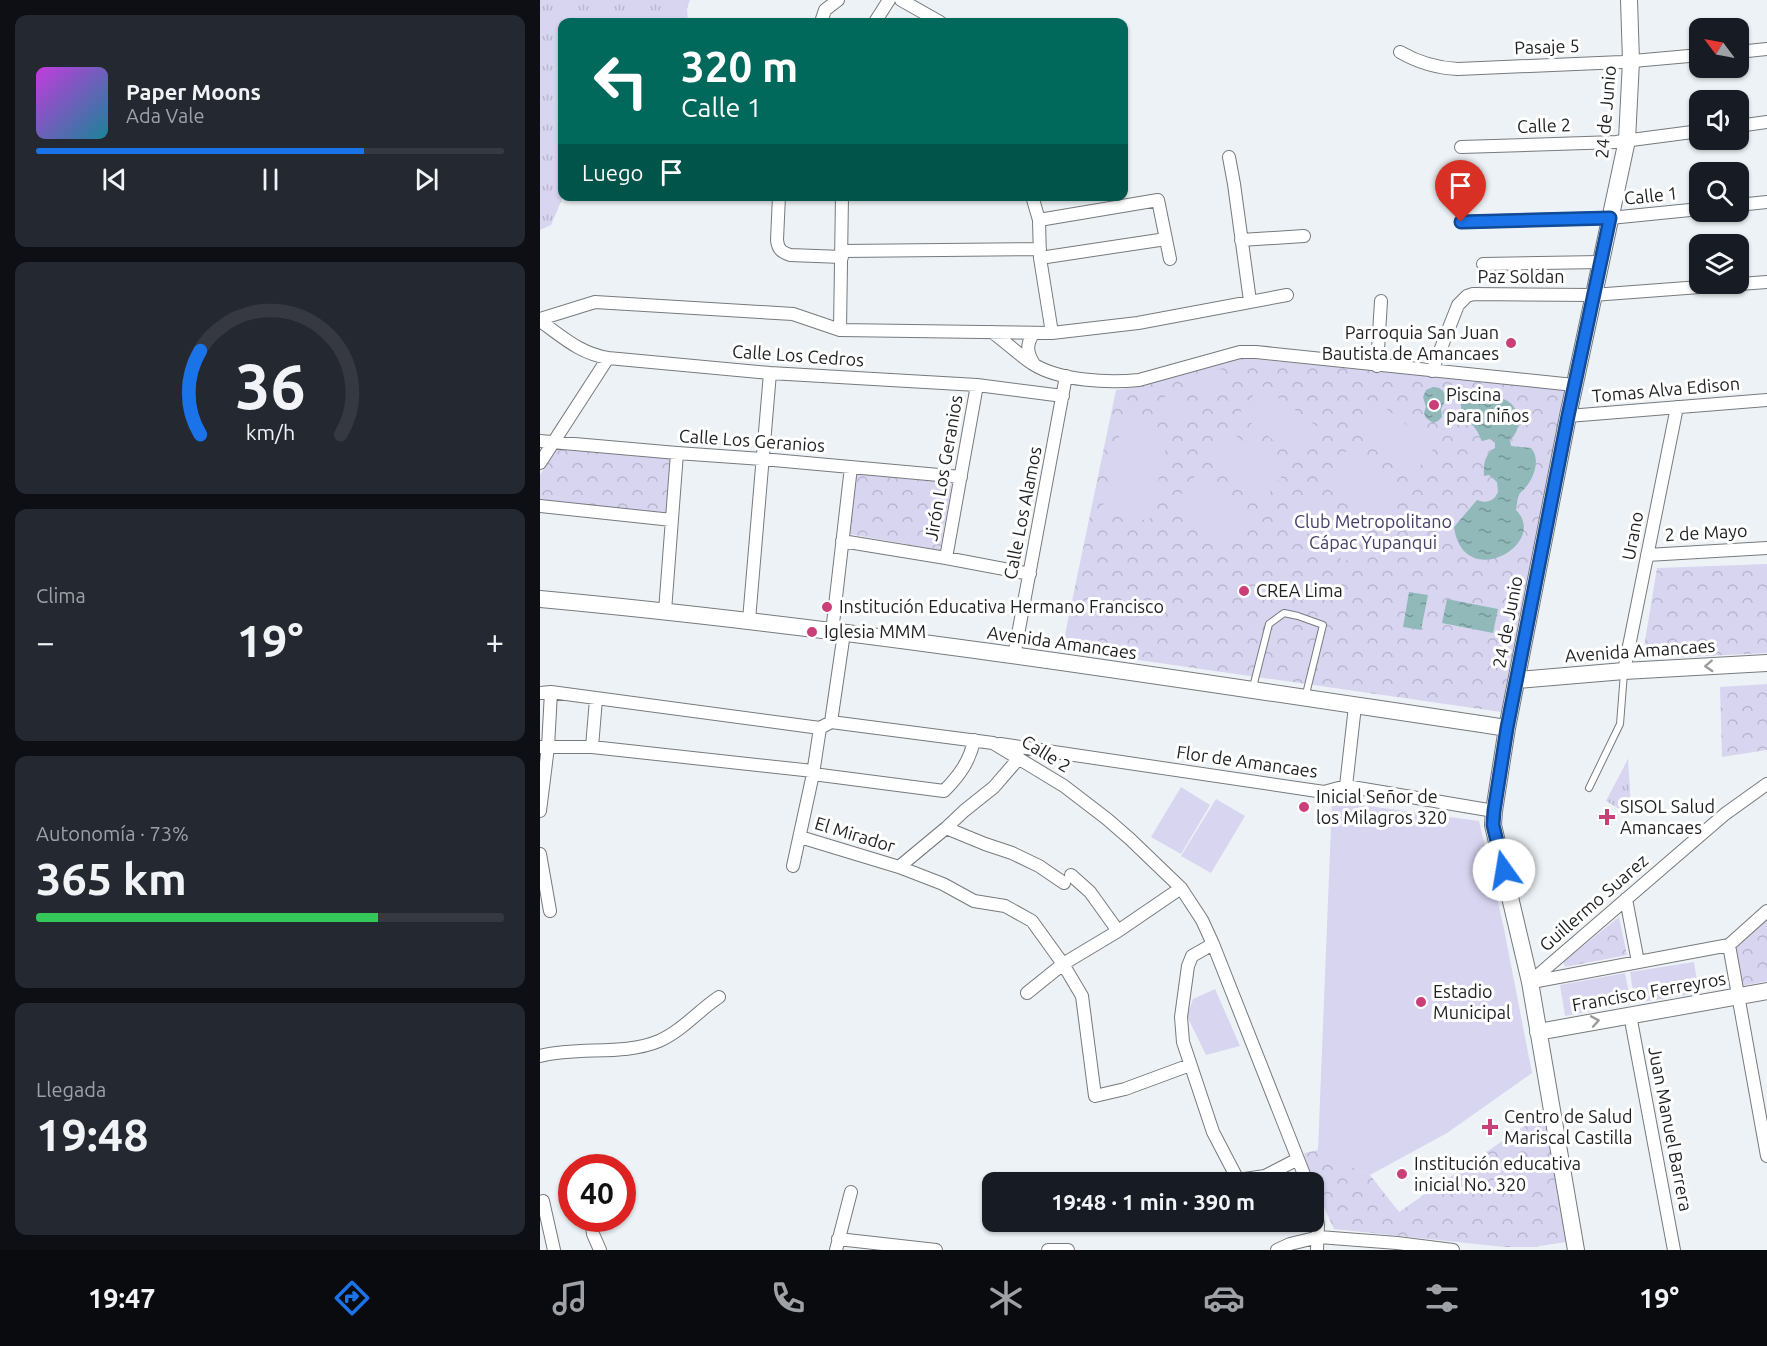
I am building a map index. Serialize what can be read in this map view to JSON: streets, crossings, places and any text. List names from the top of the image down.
{
  "streets": {
    "street": [
      "Pasaje 5",
      "24 de Junio",
      "Calle 2",
      "Calle 1",
      "Paz Soldan",
      "Calle Los Cedros",
      "Tomas Alva Edison",
      "Calle Los Geranios",
      "Jirón Los Geranios",
      "Calle Los Alamos",
      "2 de Mayo",
      "Urano",
      "Avenida Amancaes",
      "Flor de Amancaes",
      "El Mirador",
      "Guillermo Suarez",
      "Francisco Ferreyros",
      "Juan Manuel Barrera"
    ]
  },
  "crossings": [
    ["Pasaje 5", "24 de Junio"],
    ["24 de Junio", "Calle 2"],
    ["24 de Junio", "Calle 1"],
    ["24 de Junio", "Paz Soldan"],
    ["24 de Junio", "Tomas Alva Edison"],
    ["24 de Junio", "Avenida Amancaes"],
    ["24 de Junio", "Flor de Amancaes"],
    ["24 de Junio", "Guillermo Suarez"],
    ["24 de Junio", "Francisco Ferreyros"],
    ["Calle 2", "Flor de Amancaes"],
    ["Calle Los Cedros", "Jirón Los Geranios"],
    ["Calle Los Cedros", "Calle Los Alamos"],
    ["Tomas Alva Edison", "Urano"],
    ["Calle Los Geranios", "Jirón Los Geranios"],
    ["Calle Los Alamos", "Avenida Amancaes"],
    ["2 de Mayo", "Urano"],
    ["Urano", "Avenida Amancaes"],
    ["Francisco Ferreyros", "Juan Manuel Barrera"]
  ],
  "parks": ["Club Metropolitano Cápac Yupanqui"],
  "places": {
    "other": [
      "Parroquia San Juan Bautista de Amancaes",
      "Piscina para niños",
      "CREA Lima",
      "Institución Educativa Hermano Francisco",
      "Iglesia MMM",
      "Inicial Señor de los Milagros 320",
      "Estadio Municipal",
      "Institución educativa inicial No. 320"
    ],
    "health": ["SISOL Salud Amancaes", "Centro de Salud Mariscal Castilla"]
  },
  "north": "top left",
  "page": {
    "turn": ["320 m", "Calle 1"],
    "song": ["Paper Moons", "Ada Vale"],
    "then": "Luego",
    "tile": [
      "Clima",
      ["Autonomía · 73%", "365 km"],
      ["Llegada", "19:48"]
    ],
    "heat": ["−", "19°", "+"],
    "limit": "40",
    "trip": "19:48 · 1 min · 390 m",
    "tabs": ["19:47", "19°"],
    "gauge": ["36", "km/h"]
  }
}
